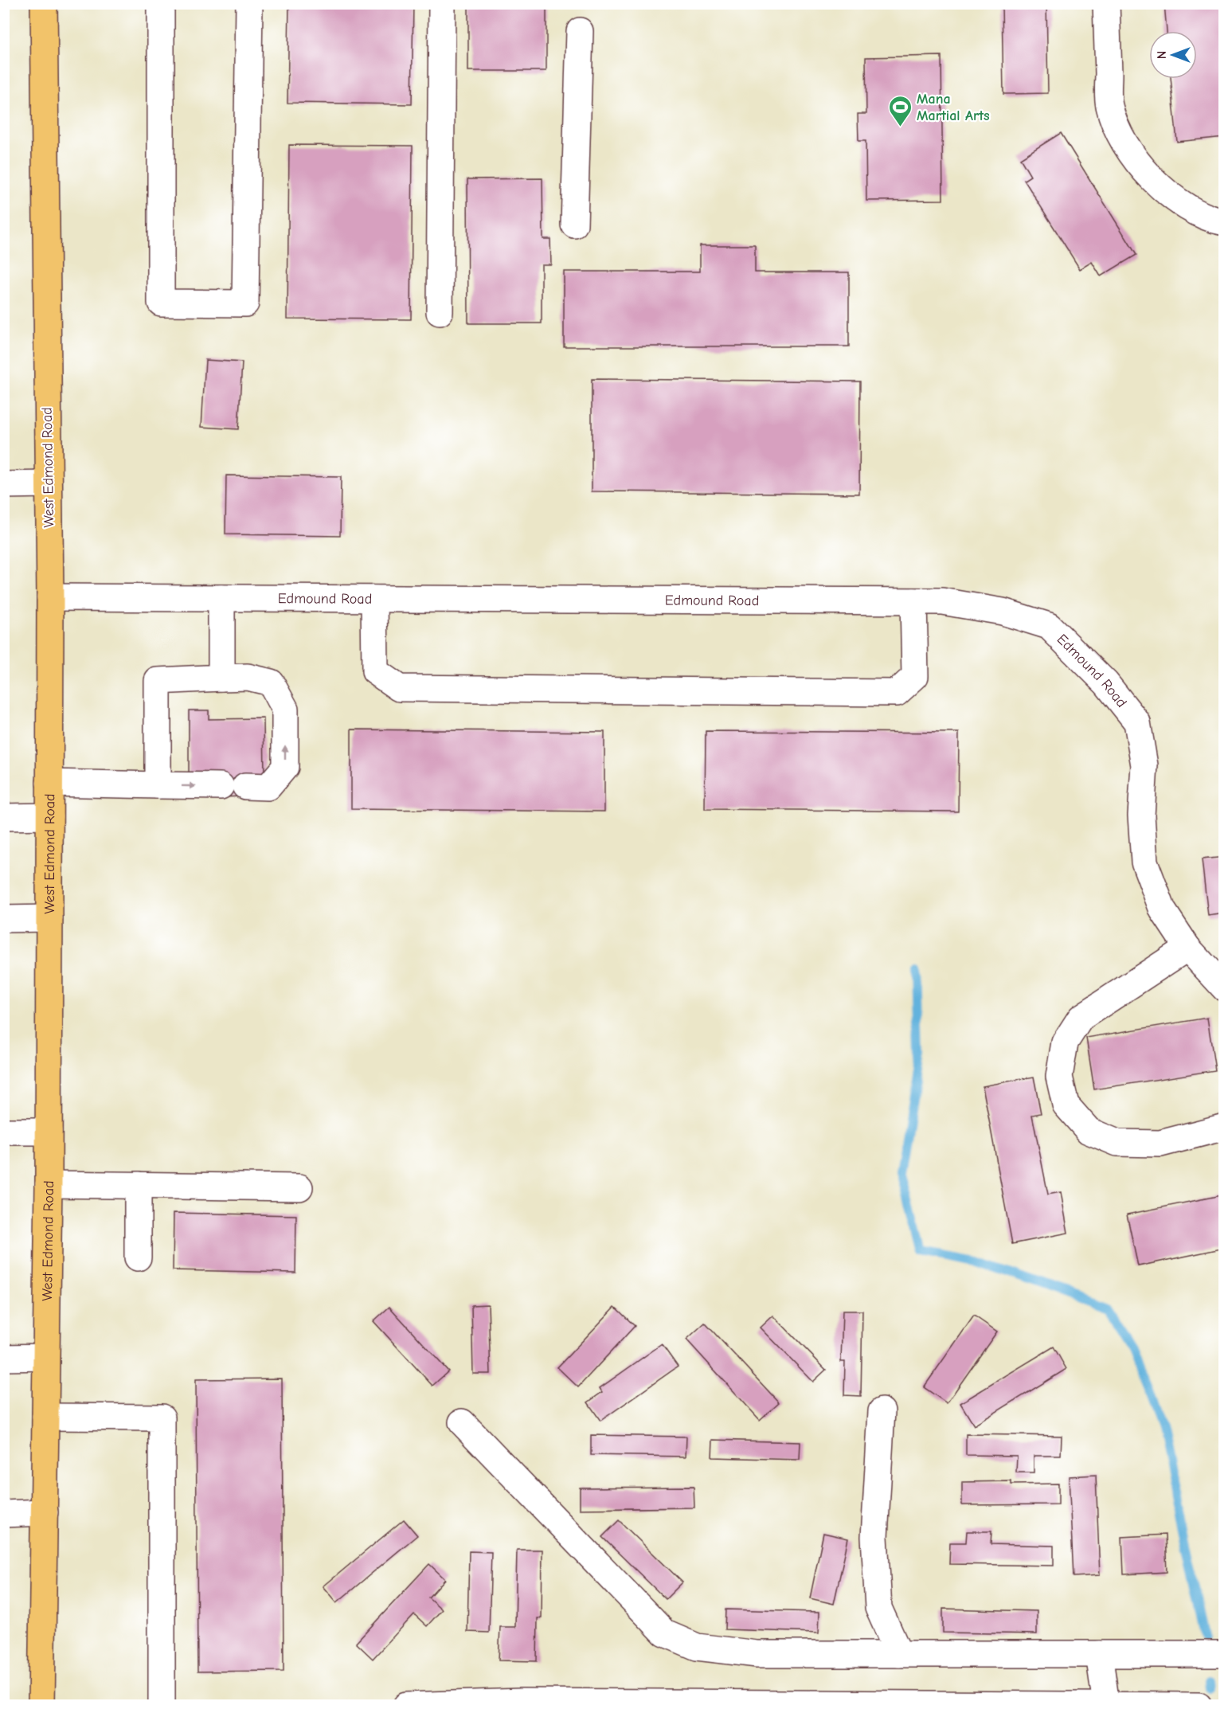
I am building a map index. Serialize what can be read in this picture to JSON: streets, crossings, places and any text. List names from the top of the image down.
{
  "streets": {
    "main road": ["West Edmond Road"],
    "street": ["Edmound Road"]
  },
  "crossings": [
    ["West Edmond Road", "Edmound Road"]
  ],
  "places": {
    "sports": ["Mana Martial Arts"]
  },
  "north": "left"
}
